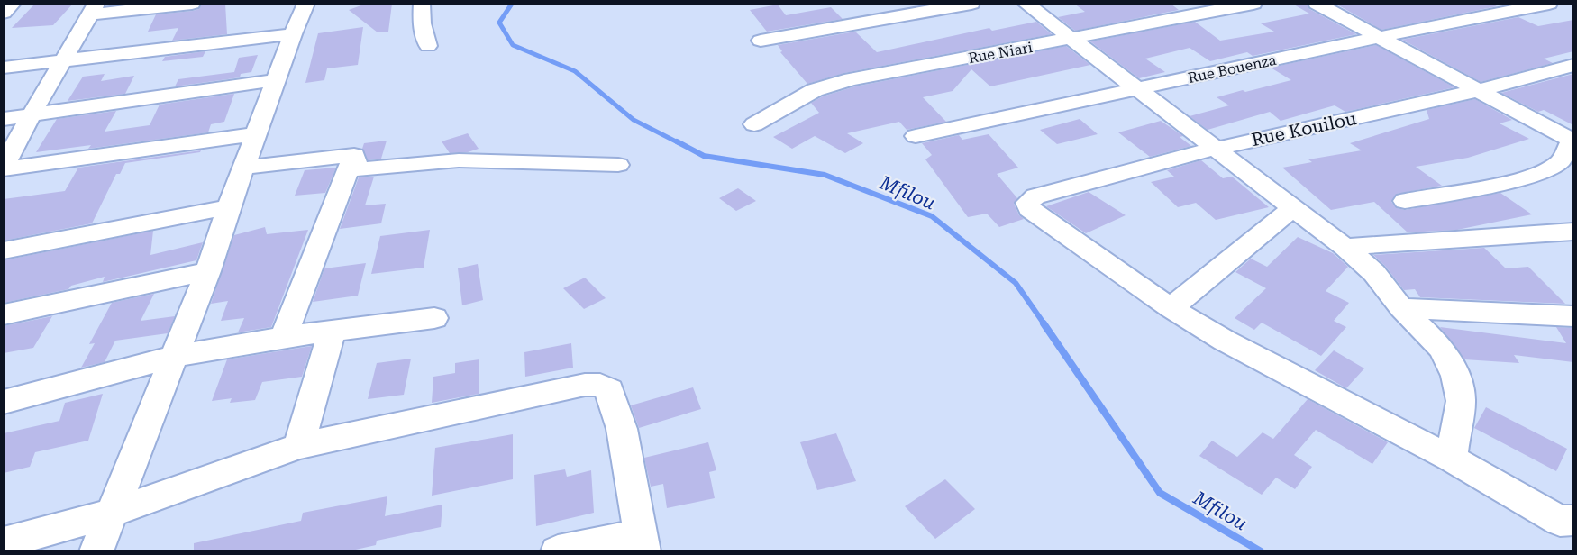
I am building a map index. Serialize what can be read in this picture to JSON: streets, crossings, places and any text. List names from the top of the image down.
{
  "streets": {
    "street": ["Rue Niari", "Rue Bouenza", "Rue Kouilou"]
  },
  "water": ["Mfilou"]
}
